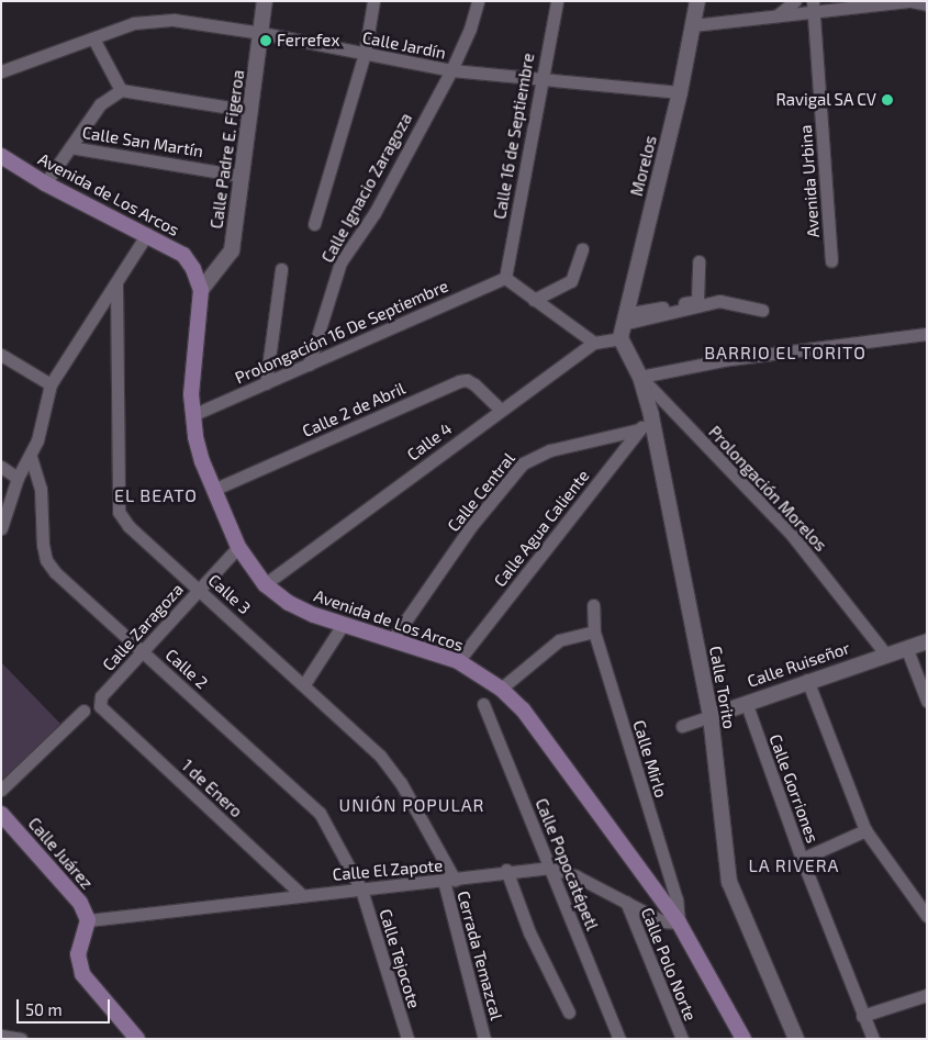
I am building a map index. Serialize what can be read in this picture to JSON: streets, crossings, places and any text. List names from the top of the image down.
{
  "streets": {
    "main road": ["Avenida de Los Arcos", "Calle Juárez"],
    "street": [
      "Calle Jardín",
      "Calle 16 de Septiembre",
      "Calle San Martín",
      "Calle Padre E. Figeroa",
      "Morelos",
      "Avenida Urbina",
      "Calle Ignacio Zaragoza",
      "Prolongación 16 De Septiembre",
      "Calle 2 de Abril",
      "Calle 4",
      "Prolongación Morelos",
      "Calle Central",
      "Calle Agua Caliente",
      "Calle 3",
      "Calle Zaragoza",
      "Calle Ruiseñor",
      "Calle 2",
      "Calle Torito",
      "Calle Mirlo",
      "1 de Enero",
      "Calle Gorriones",
      "Calle Popocatépetl",
      "Calle El Zapote",
      "Cerrada Temazcal",
      "Calle Tejocote",
      "Calle Polo Norte"
    ]
  },
  "crossings": [
    ["Calle Jardín", "Calle 16 de Septiembre"],
    ["Calle Jardín", "Calle Padre E. Figeroa"],
    ["Calle Jardín", "Morelos"],
    ["Calle Jardín", "Calle Ignacio Zaragoza"],
    ["Calle 16 de Septiembre", "Prolongación 16 De Septiembre"],
    ["Calle San Martín", "Calle Padre E. Figeroa"],
    ["Calle Padre E. Figeroa", "Avenida de Los Arcos"],
    ["Morelos", "Calle 4"],
    ["Morelos", "Calle Torito"],
    ["Calle Ignacio Zaragoza", "Prolongación 16 De Septiembre"],
    ["Avenida de Los Arcos", "Prolongación 16 De Septiembre"],
    ["Avenida de Los Arcos", "Calle 2 de Abril"],
    ["Avenida de Los Arcos", "Calle 4"],
    ["Avenida de Los Arcos", "Calle Central"],
    ["Avenida de Los Arcos", "Calle Agua Caliente"],
    ["Avenida de Los Arcos", "Calle Zaragoza"],
    ["Avenida de Los Arcos", "Calle Mirlo"],
    ["Avenida de Los Arcos", "Calle El Zapote"],
    ["Calle 2 de Abril", "Calle 4"],
    ["Calle 4", "Calle Torito"],
    ["Prolongación Morelos", "Calle Ruiseñor"],
    ["Prolongación Morelos", "Calle Torito"],
    ["Calle Central", "Calle Agua Caliente"],
    ["Calle Agua Caliente", "Calle Torito"],
    ["Calle 3", "Calle Zaragoza"],
    ["Calle 3", "Calle El Zapote"],
    ["Calle 3", "Cerrada Temazcal"],
    ["Calle Zaragoza", "Calle 2"],
    ["Calle Zaragoza", "1 de Enero"],
    ["Calle Ruiseñor", "Calle Torito"],
    ["Calle Ruiseñor", "Calle Gorriones"],
    ["Calle 2", "Calle El Zapote"],
    ["Calle 2", "Calle Tejocote"],
    ["Calle Mirlo", "Calle El Zapote"],
    ["1 de Enero", "Calle El Zapote"],
    ["Calle Juárez", "Calle El Zapote"],
    ["Calle Popocatépetl", "Calle El Zapote"],
    ["Calle El Zapote", "Cerrada Temazcal"],
    ["Calle El Zapote", "Calle Tejocote"],
    ["Calle El Zapote", "Calle Polo Norte"]
  ],
  "districts": [
    "BARRIO EL TORITO",
    "EL BEATO",
    "UNIÓN POPULAR",
    "LA RIVERA"
  ],
  "places": ["Ferrefex", "Ravigal SA CV"],
  "scale_bar": "50 m"
}
